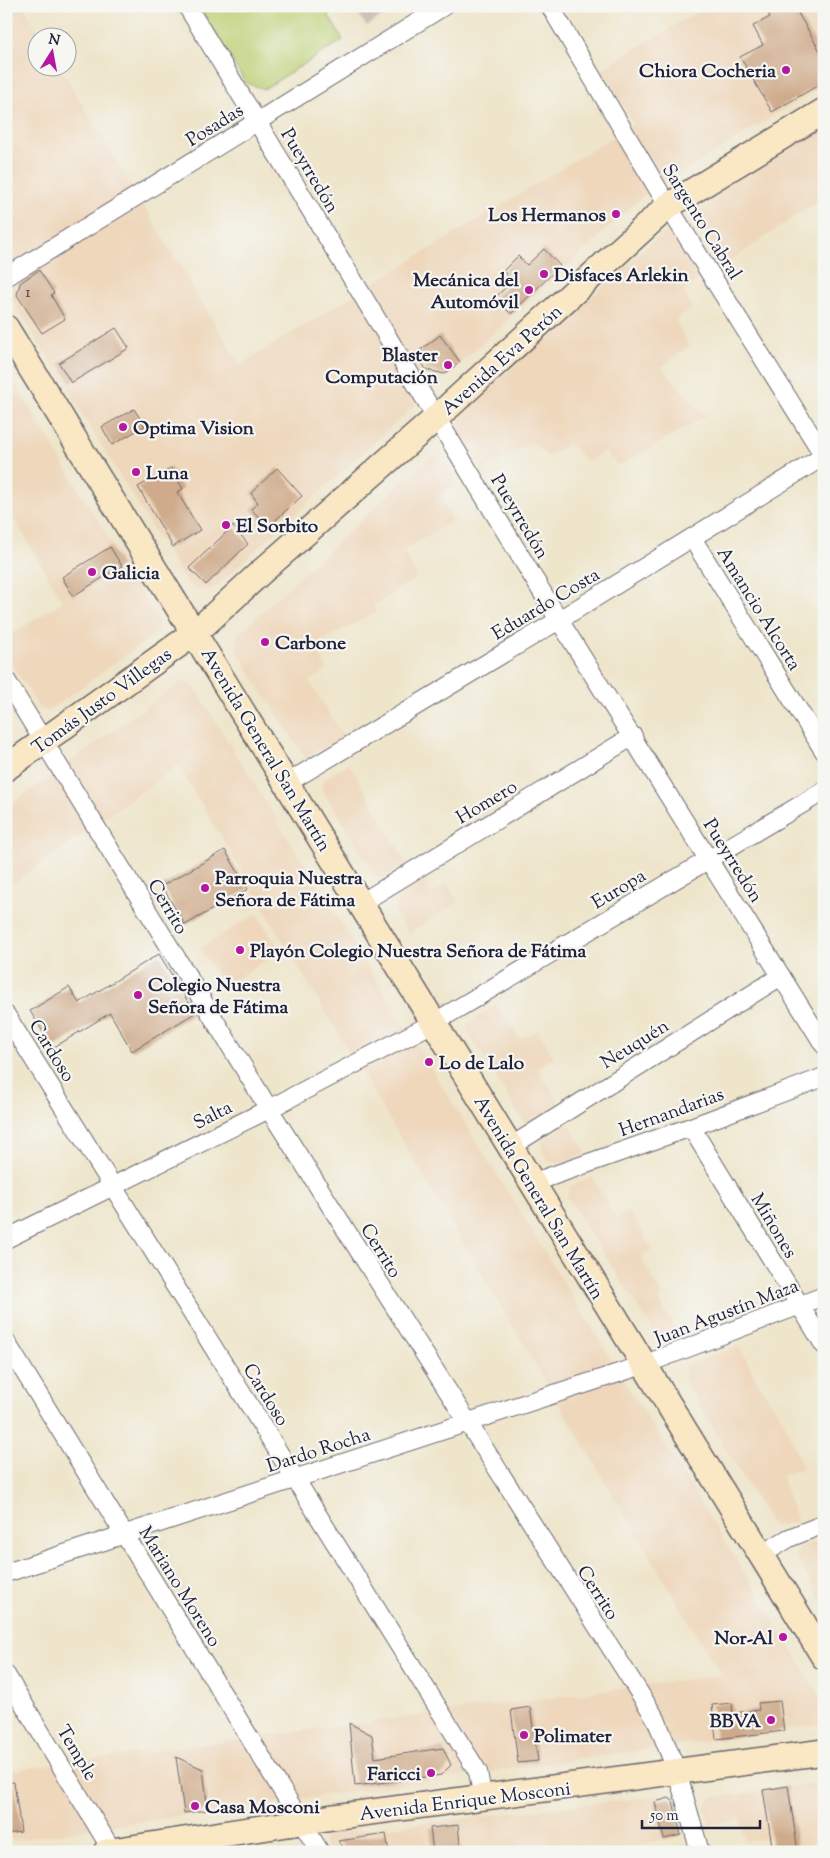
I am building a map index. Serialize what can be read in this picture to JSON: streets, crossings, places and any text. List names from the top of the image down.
{
  "streets": {
    "main road": [
      "Avenida Eva Perón",
      "Tomás Justo Villegas",
      "Avenida General San Martín",
      "Avenida Enrique Mosconi"
    ],
    "street": [
      "Posadas",
      "Pueyrredón",
      "Sargento Cabral",
      "Eduardo Costa",
      "Amancio Alcorta",
      "Homero",
      "Europa",
      "Cerrito",
      "Neuquén",
      "Cardoso",
      "Hernandarias",
      "Salta",
      "Miñones",
      "Juan Agustín Maza",
      "Dardo Rocha",
      "Mariano Moreno",
      "Temple"
    ]
  },
  "crossings": [
    ["Posadas", "Pueyrredón"],
    ["Pueyrredón", "Avenida Eva Perón"],
    ["Pueyrredón", "Eduardo Costa"],
    ["Pueyrredón", "Homero"],
    ["Pueyrredón", "Europa"],
    ["Pueyrredón", "Neuquén"],
    ["Sargento Cabral", "Avenida Eva Perón"],
    ["Sargento Cabral", "Eduardo Costa"],
    ["Avenida Eva Perón", "Tomás Justo Villegas"],
    ["Avenida Eva Perón", "Avenida General San Martín"],
    ["Eduardo Costa", "Amancio Alcorta"],
    ["Eduardo Costa", "Avenida General San Martín"],
    ["Tomás Justo Villegas", "Avenida General San Martín"],
    ["Tomás Justo Villegas", "Cerrito"],
    ["Avenida General San Martín", "Homero"],
    ["Avenida General San Martín", "Europa"],
    ["Avenida General San Martín", "Neuquén"],
    ["Avenida General San Martín", "Hernandarias"],
    ["Avenida General San Martín", "Salta"],
    ["Avenida General San Martín", "Juan Agustín Maza"],
    ["Avenida General San Martín", "Dardo Rocha"],
    ["Europa", "Salta"],
    ["Cerrito", "Salta"],
    ["Cerrito", "Dardo Rocha"],
    ["Cerrito", "Avenida Enrique Mosconi"],
    ["Cardoso", "Salta"],
    ["Cardoso", "Dardo Rocha"],
    ["Cardoso", "Avenida Enrique Mosconi"],
    ["Hernandarias", "Miñones"],
    ["Miñones", "Juan Agustín Maza"],
    ["Juan Agustín Maza", "Dardo Rocha"],
    ["Dardo Rocha", "Mariano Moreno"],
    ["Mariano Moreno", "Avenida Enrique Mosconi"],
    ["Temple", "Avenida Enrique Mosconi"]
  ],
  "places": [
    "Chiora Cocheria",
    "Los Hermanos",
    "Disfaces Arlekin",
    "Mecánica del Automóvil",
    "Blaster Computación",
    "Optima Vision",
    "Luna",
    "El Sorbito",
    "Galicia",
    "Carbone",
    "Parroquia Nuestra Señora de Fátima",
    "Playón Colegio Nuestra Señora de Fátima",
    "Colegio Nuestra Señora de Fátima",
    "Lo de Lalo",
    "Nor-Al",
    "BBVA",
    "Polimater",
    "Faricci",
    "Casa Mosconi"
  ],
  "house_numbers": ["1"],
  "scale_bar": "50 m",
  "north": "top"
}
